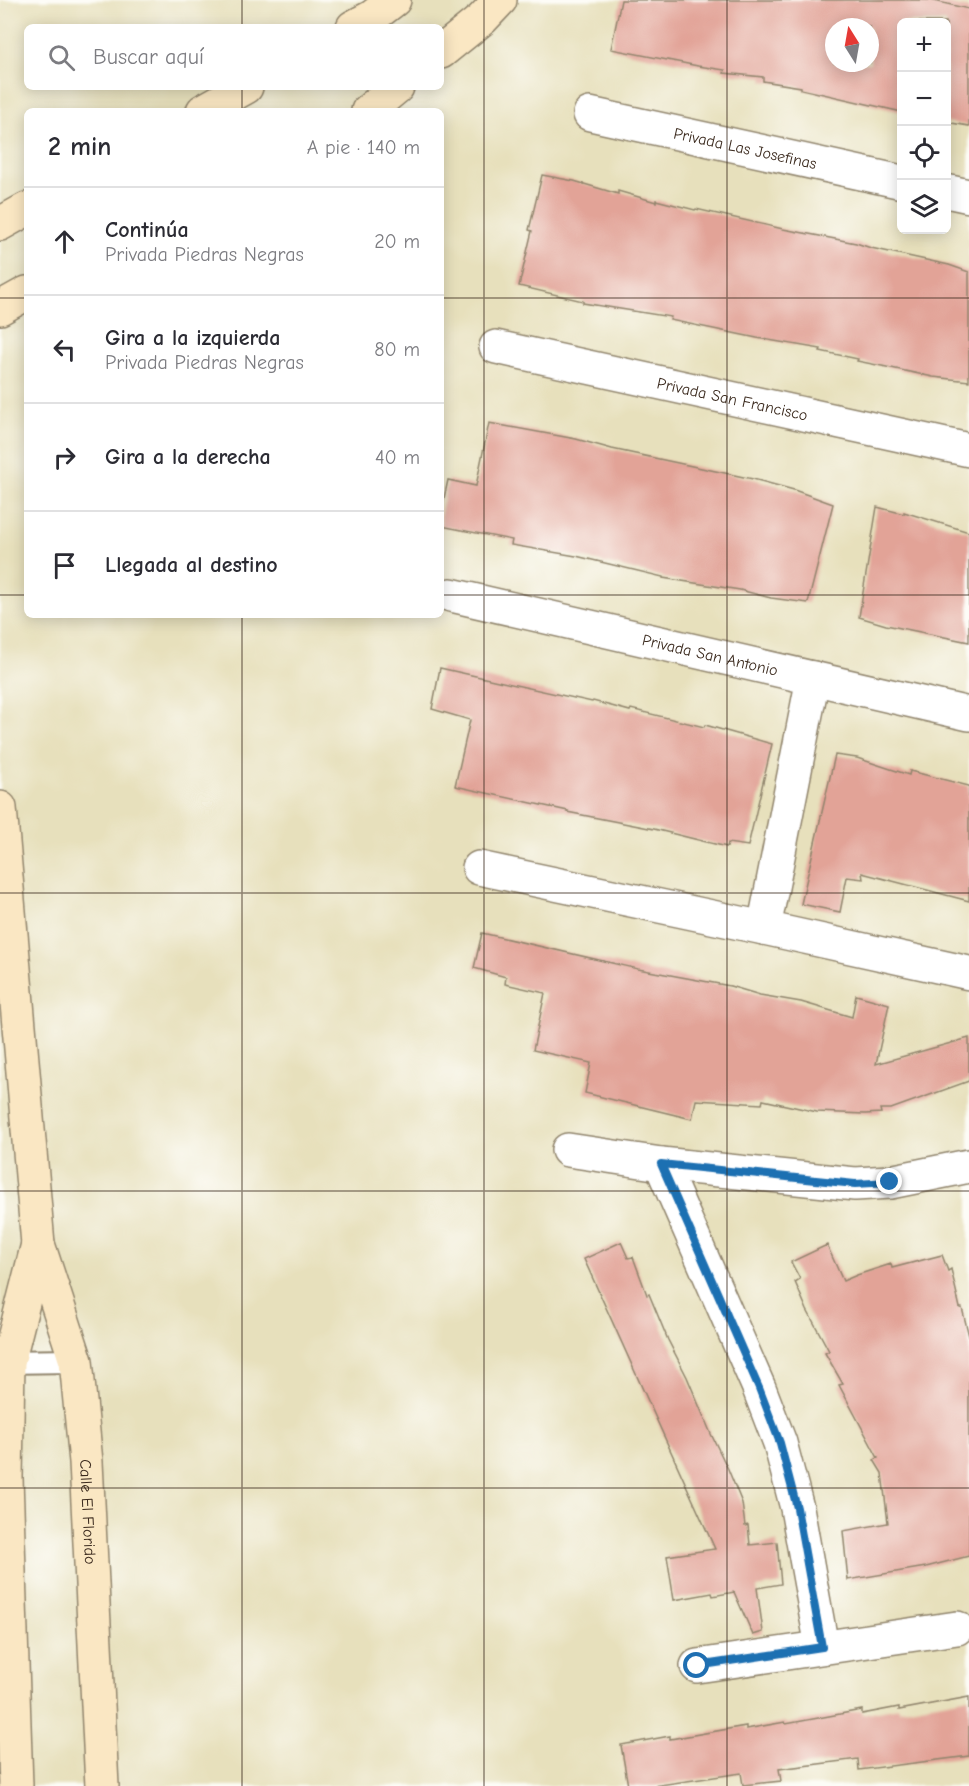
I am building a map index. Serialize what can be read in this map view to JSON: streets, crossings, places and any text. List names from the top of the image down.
{
  "streets": {
    "main road": ["Calle El Florido"],
    "street": ["Privada Las Josefinas", "Privada San Francisco", "Privada San Antonio"]
  },
  "north": "top",
  "page": {
    "map_buttons": ["+", "−"],
    "search": "Buscar aquí",
    "heading": ["2 min", "A pie · 140 m"],
    "list": [
      ["Continúa", "Privada Piedras Negras", "20 m"],
      ["Gira a la izquierda", "Privada Piedras Negras", "80 m"],
      ["Gira a la derecha", "40 m"],
      "Llegada al destino"
    ]
  }
}
